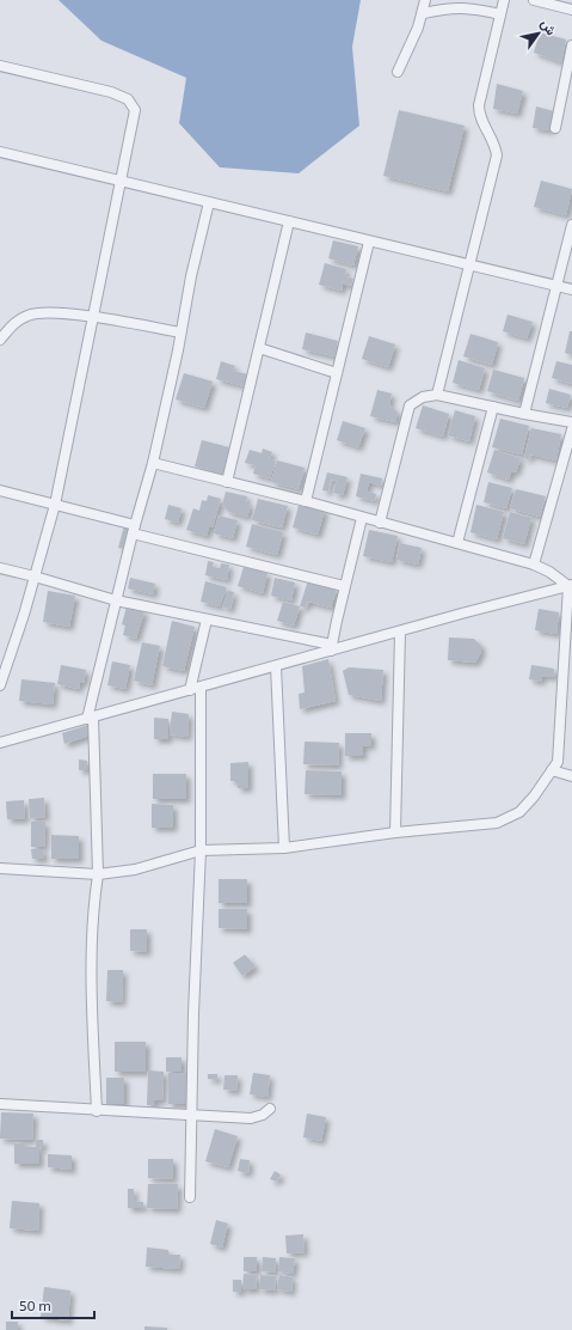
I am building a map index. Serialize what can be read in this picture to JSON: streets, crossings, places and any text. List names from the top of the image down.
{
  "scale_bar": "50 m",
  "north": "top right"
}
